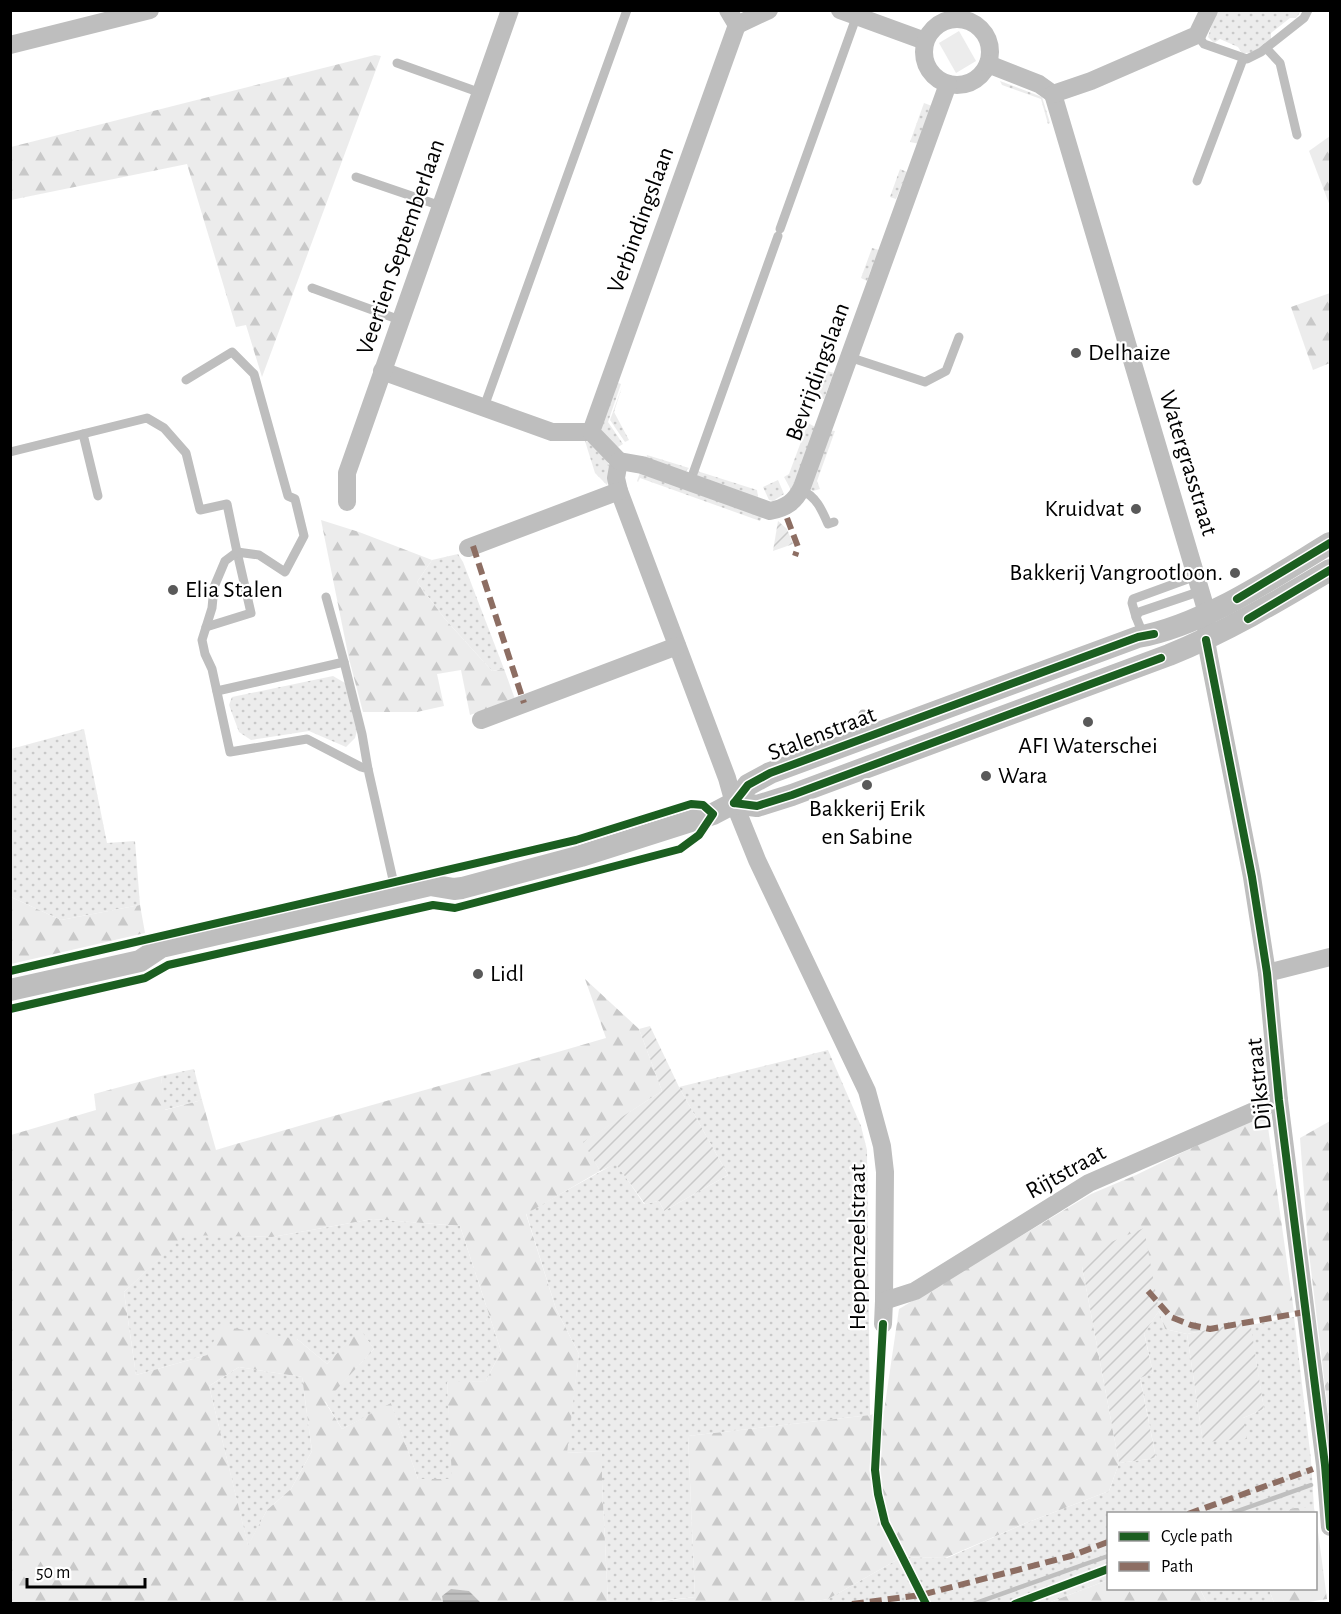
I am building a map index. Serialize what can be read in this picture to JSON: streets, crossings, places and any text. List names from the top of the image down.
{
  "streets": {
    "street": [
      "Verbindingslaan",
      "Veertien Septemberlaan",
      "Bevrijdingslaan",
      "Watergrasstraat",
      "Stalenstraat",
      "Dijkstraat",
      "Rijtstraat",
      "Heppenzeelstraat"
    ]
  },
  "crossings": [
    ["Watergrasstraat", "Stalenstraat"],
    ["Watergrasstraat", "Dijkstraat"],
    ["Stalenstraat", "Dijkstraat"],
    ["Stalenstraat", "Heppenzeelstraat"],
    ["Dijkstraat", "Rijtstraat"],
    ["Rijtstraat", "Heppenzeelstraat"]
  ],
  "places": [
    "Delhaize",
    "Kruidvat",
    "Bakkerij Vangrootloon.",
    "Elia Stalen",
    "AFI Waterschei",
    "Wara",
    "Bakkerij Erik en Sabine",
    "Lidl"
  ],
  "legend": ["Cycle path", "Path"],
  "scale_bar": "50 m"
}
